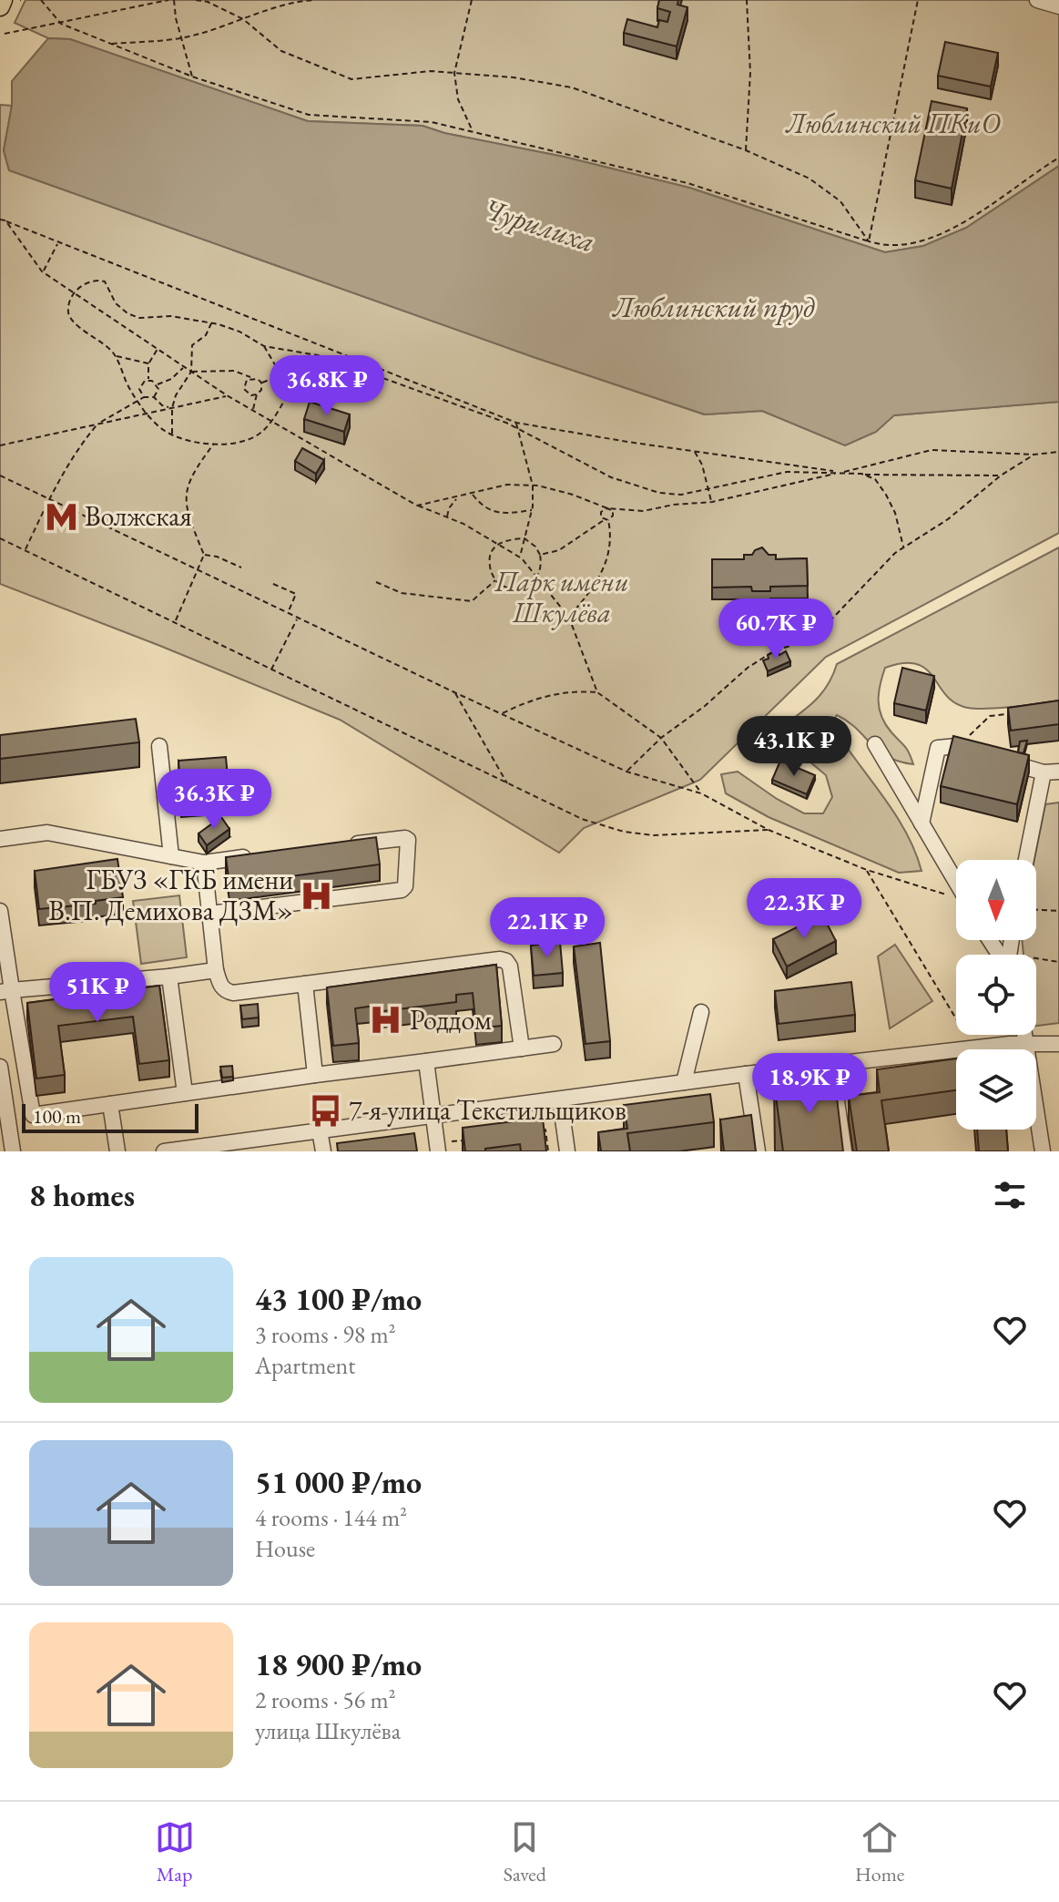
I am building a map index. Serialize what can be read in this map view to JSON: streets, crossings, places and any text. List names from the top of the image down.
{
  "water": ["Чурилиха", "Люблинский пруд"],
  "parks": ["Люблинский ПКиО", "Парк имени Шкулёва"],
  "places": {
    "metro station": ["Волжская"],
    "hospital": ["ГБУЗ «ГКБ имени В.П. Демихова ДЗМ»", "Роддом"],
    "bus stop": ["7-я улица Текстильщиков"]
  },
  "scale_bar": "100 m",
  "north": "bottom",
  "page": {
    "price": [
      "36.8K ₽",
      "60.7K ₽",
      "43.1K ₽",
      "36.3K ₽",
      "22.3K ₽",
      "22.1K ₽",
      "51K ₽",
      "18.9K ₽"
    ],
    "scale": "100 m",
    "heading": "8 homes",
    "list": [
      {
        "name": "43 100 ₽/mo",
        "note": "3 rooms · 98 m² · Apartment"
      },
      {
        "name": "51 000 ₽/mo",
        "note": "4 rooms · 144 m² · House"
      },
      {
        "name": "18 900 ₽/mo",
        "note": "2 rooms · 56 m² · улица Шкулёва"
      }
    ],
    "tabs": ["Map", "Saved", "Home"]
  }
}
